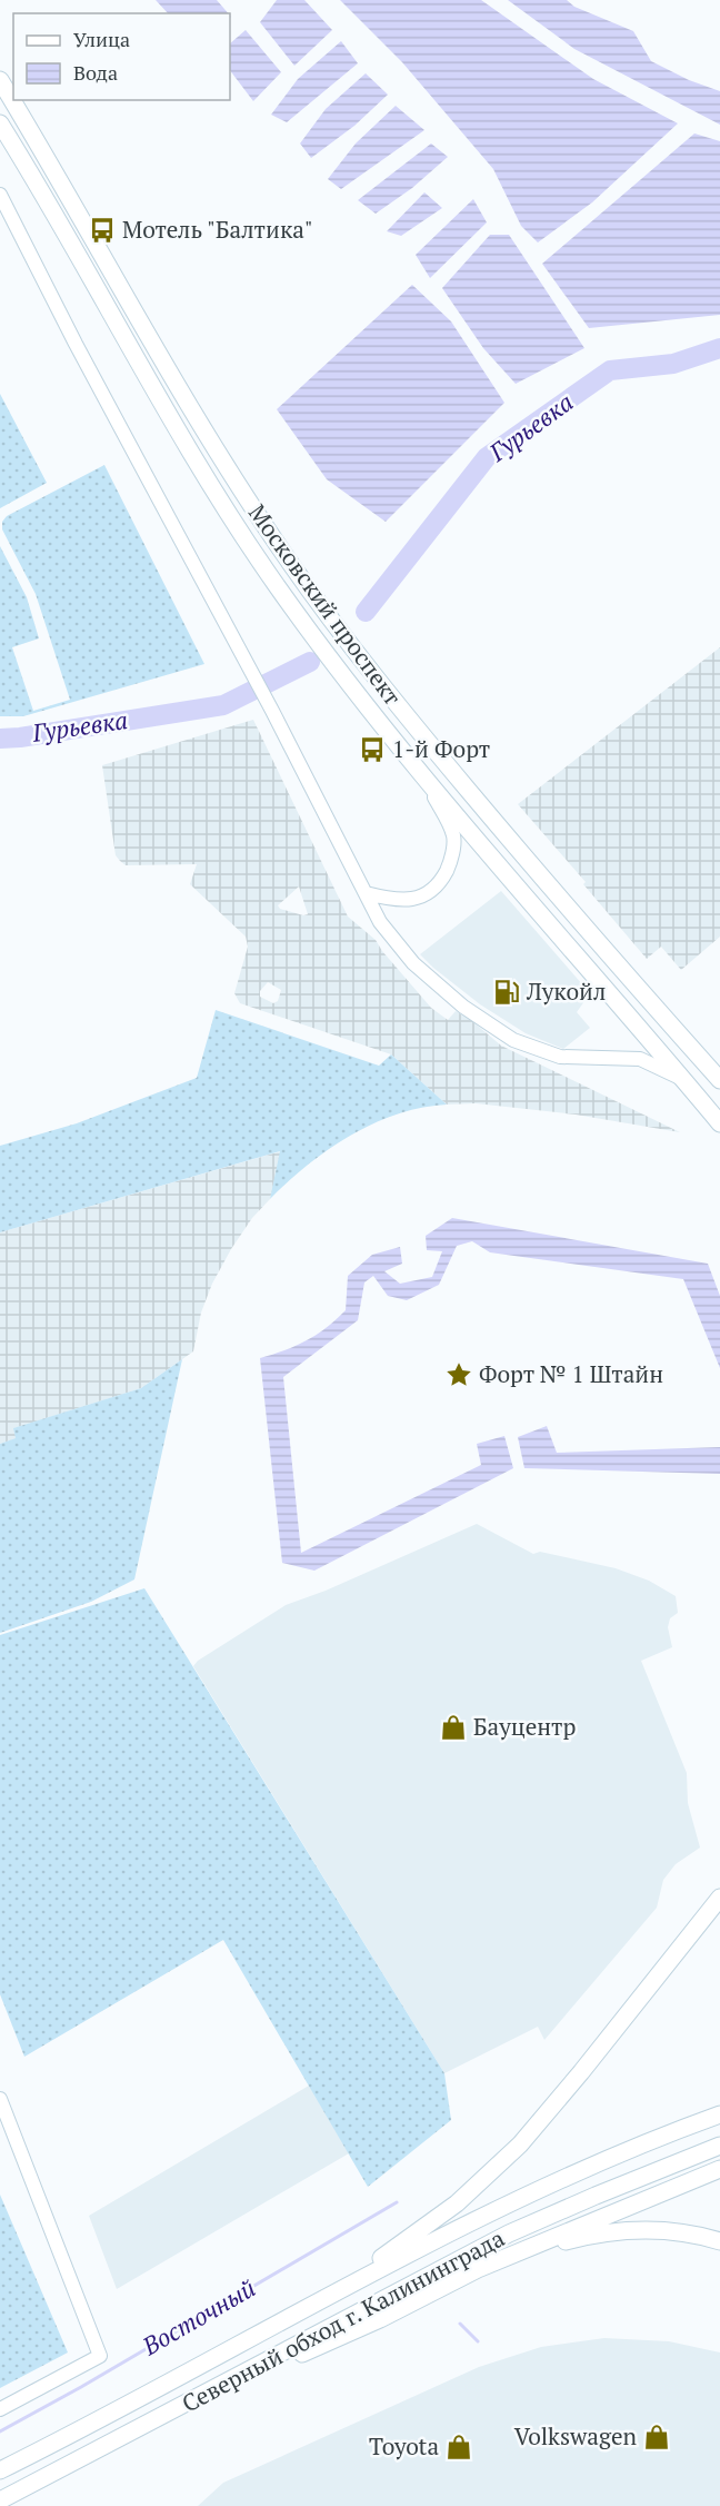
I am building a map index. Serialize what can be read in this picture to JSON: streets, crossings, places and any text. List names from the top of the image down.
{
  "streets": {
    "highway": ["Московский проспект", "Северный обход г. Калининграда"]
  },
  "water": ["Гурьевка", "Восточный"],
  "places": {
    "bus stop": ["Мотель \"Балтика\"", "1-й Форт"],
    "fuel station": ["Лукойл"],
    "place": ["Форт № 1 Штайн"],
    "shop": ["Бауцентр", "Volkswagen", "Toyota"]
  },
  "legend": ["Улица", "Вода"]
}
